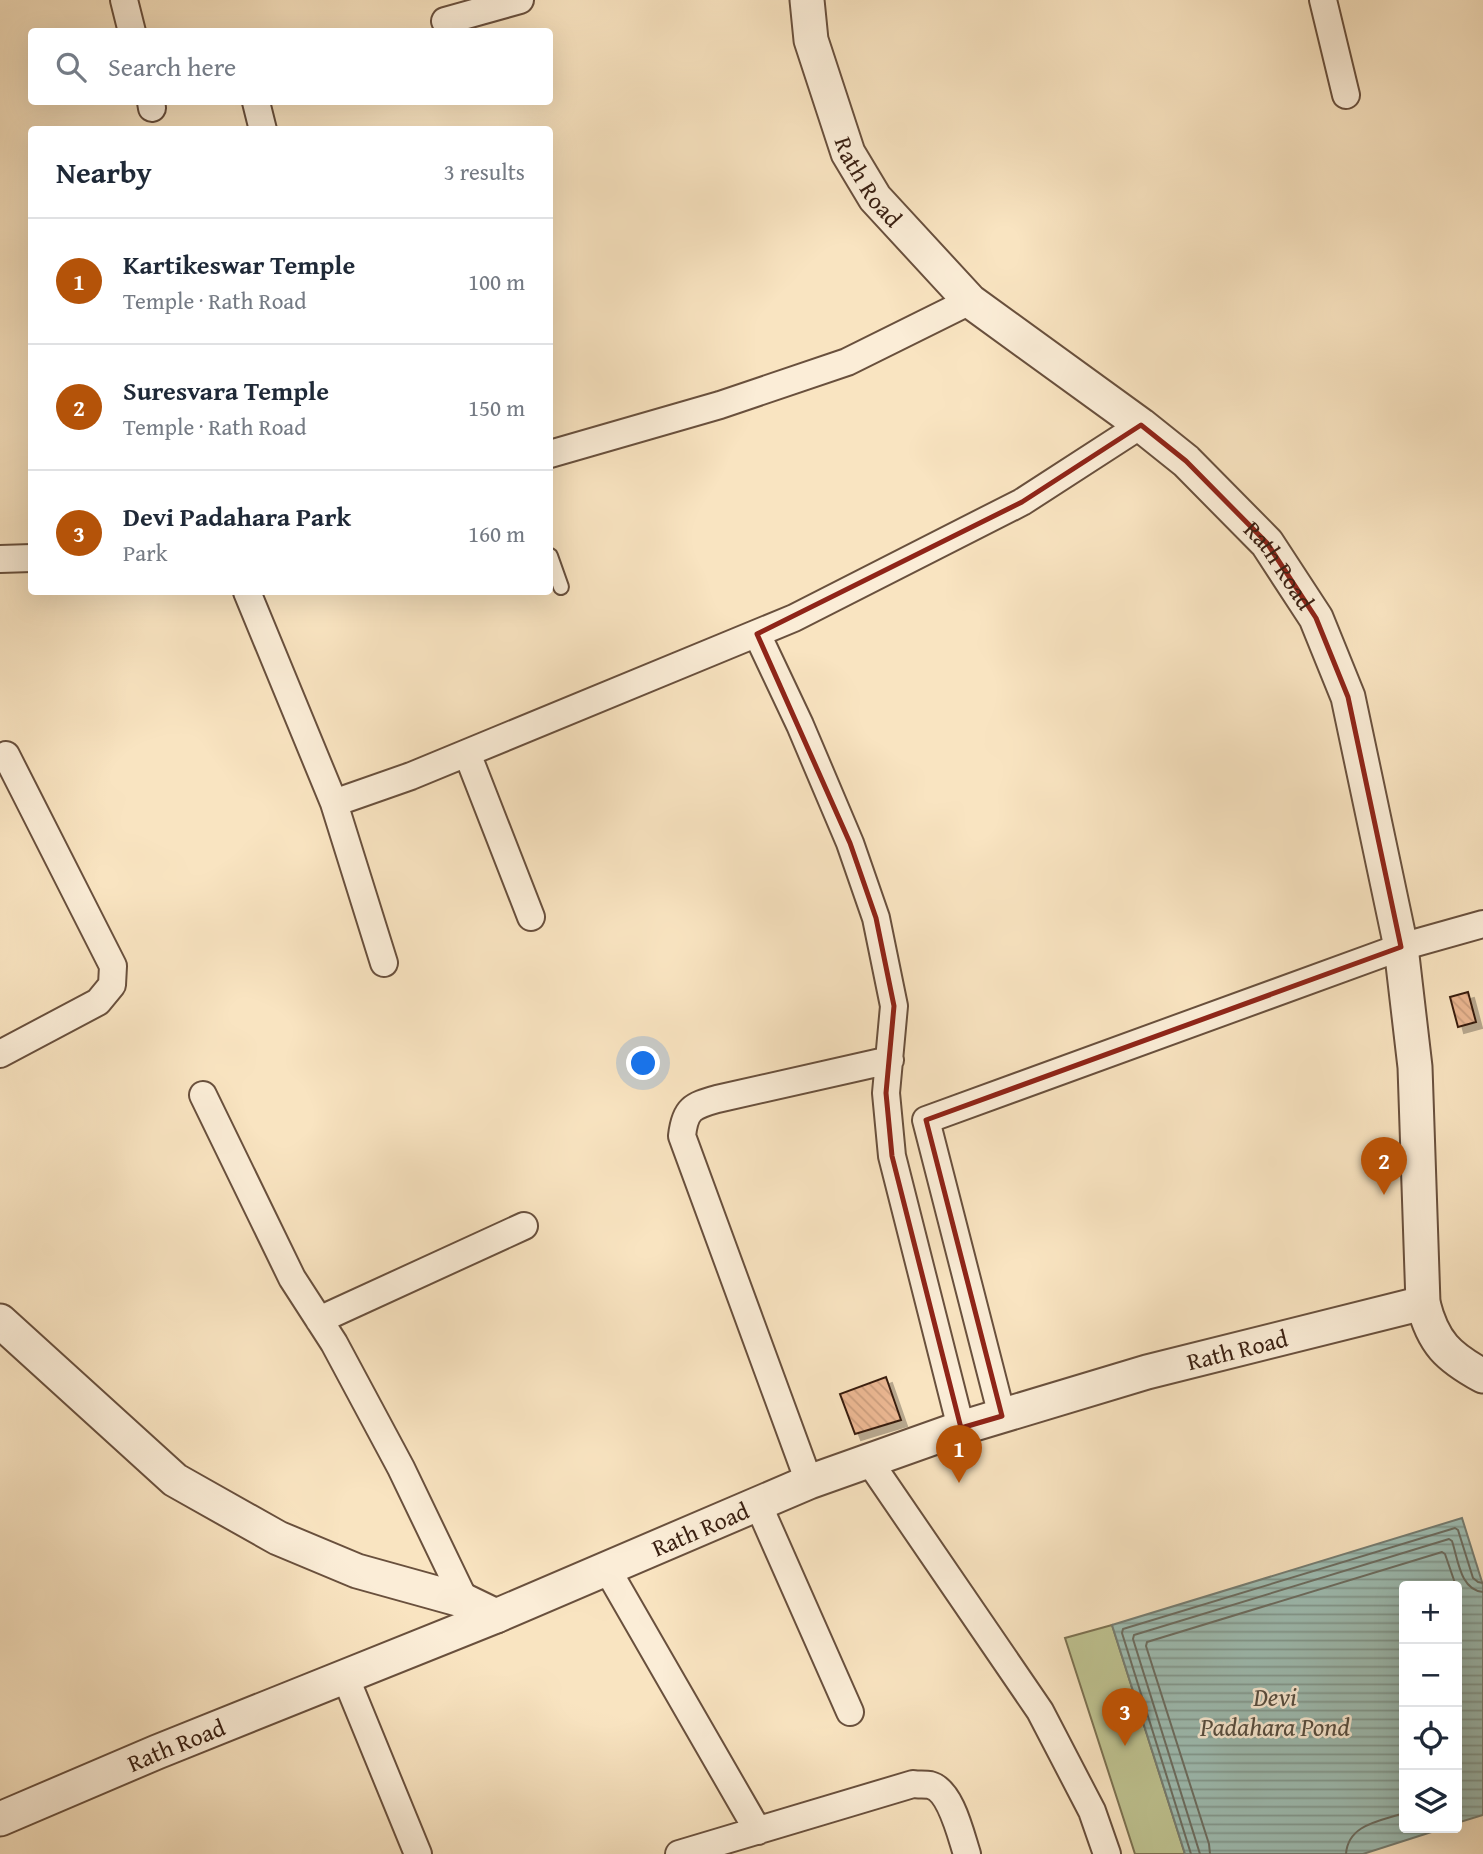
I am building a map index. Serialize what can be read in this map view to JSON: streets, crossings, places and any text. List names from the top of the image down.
{
  "streets": {
    "street": ["Rath Road"]
  },
  "water": ["Devi Padahara Pond"],
  "page": {
    "search": "Search here",
    "heading": ["Nearby", "3 results"],
    "list": [
      {
        "mark": "1",
        "name": "Kartikeswar Temple",
        "note": "Temple · Rath Road",
        "value": "100 m"
      },
      {
        "mark": "2",
        "name": "Suresvara Temple",
        "note": "Temple · Rath Road",
        "value": "150 m"
      },
      {
        "mark": "3",
        "name": "Devi Padahara Park",
        "note": "Park",
        "value": "160 m"
      }
    ],
    "pins": ["2", "1", "3"],
    "map_buttons": ["+", "−"]
  }
}
